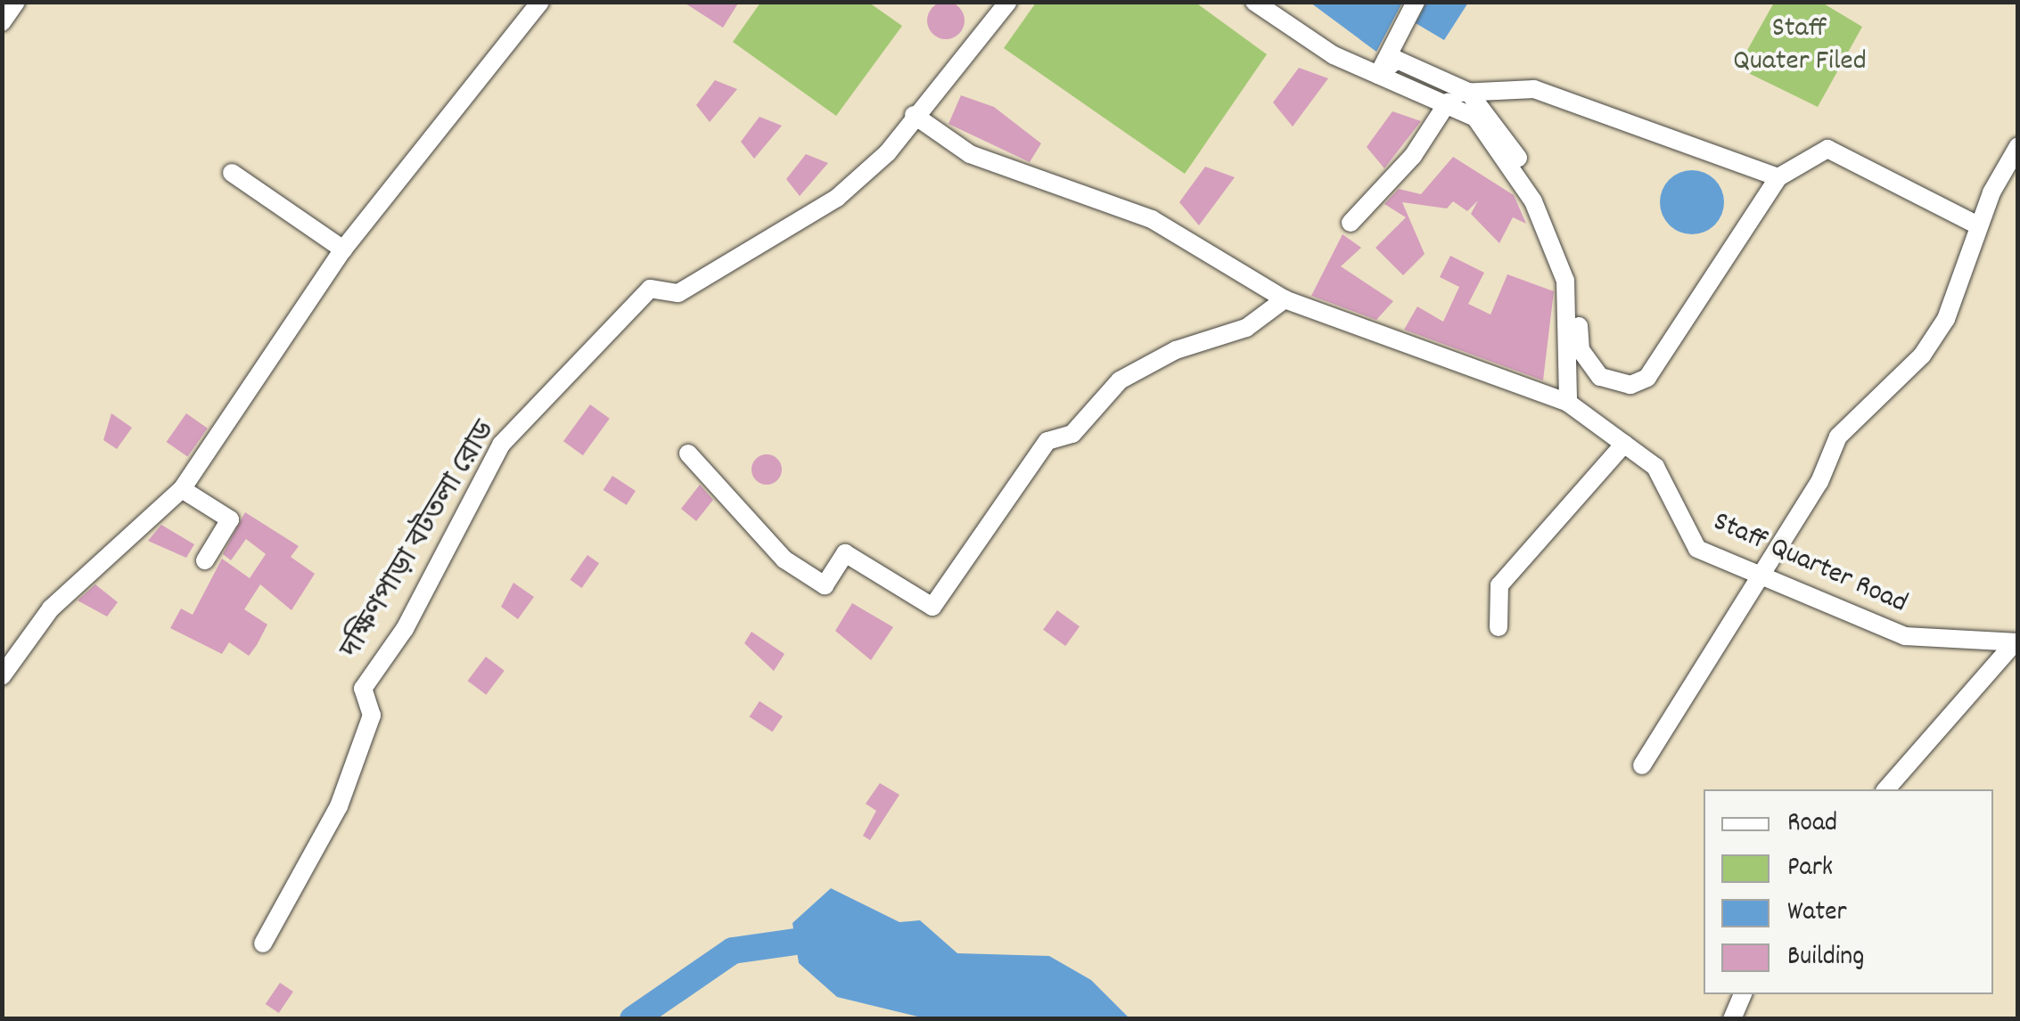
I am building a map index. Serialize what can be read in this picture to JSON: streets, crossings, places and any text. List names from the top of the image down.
{
  "streets": {
    "street": ["দক্ষিণপাড়া বটতলা রোড", "Staff Quarter Road"]
  },
  "crossings": [
    ["দক্ষিণপাড়া বটতলা রোড", "Staff Quarter Road"]
  ],
  "parks": ["Staff Quater Filed"],
  "legend": [
    "Road",
    "Park",
    "Water",
    "Building"
  ]
}
